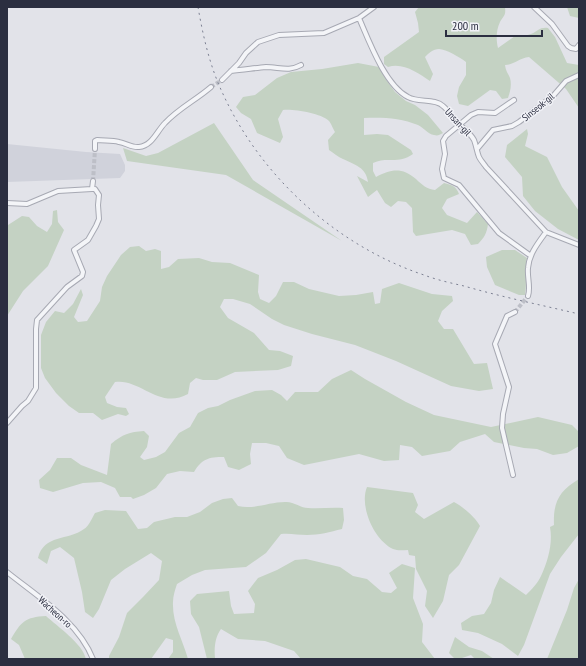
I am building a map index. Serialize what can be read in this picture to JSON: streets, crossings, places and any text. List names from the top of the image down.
{
  "streets": {
    "street": ["Sinseok-gil", "Unsan-gil", "Wacheon-ro"]
  },
  "crossings": [
    ["Sinseok-gil", "Unsan-gil"]
  ],
  "scale_bar": "200 m"
}
